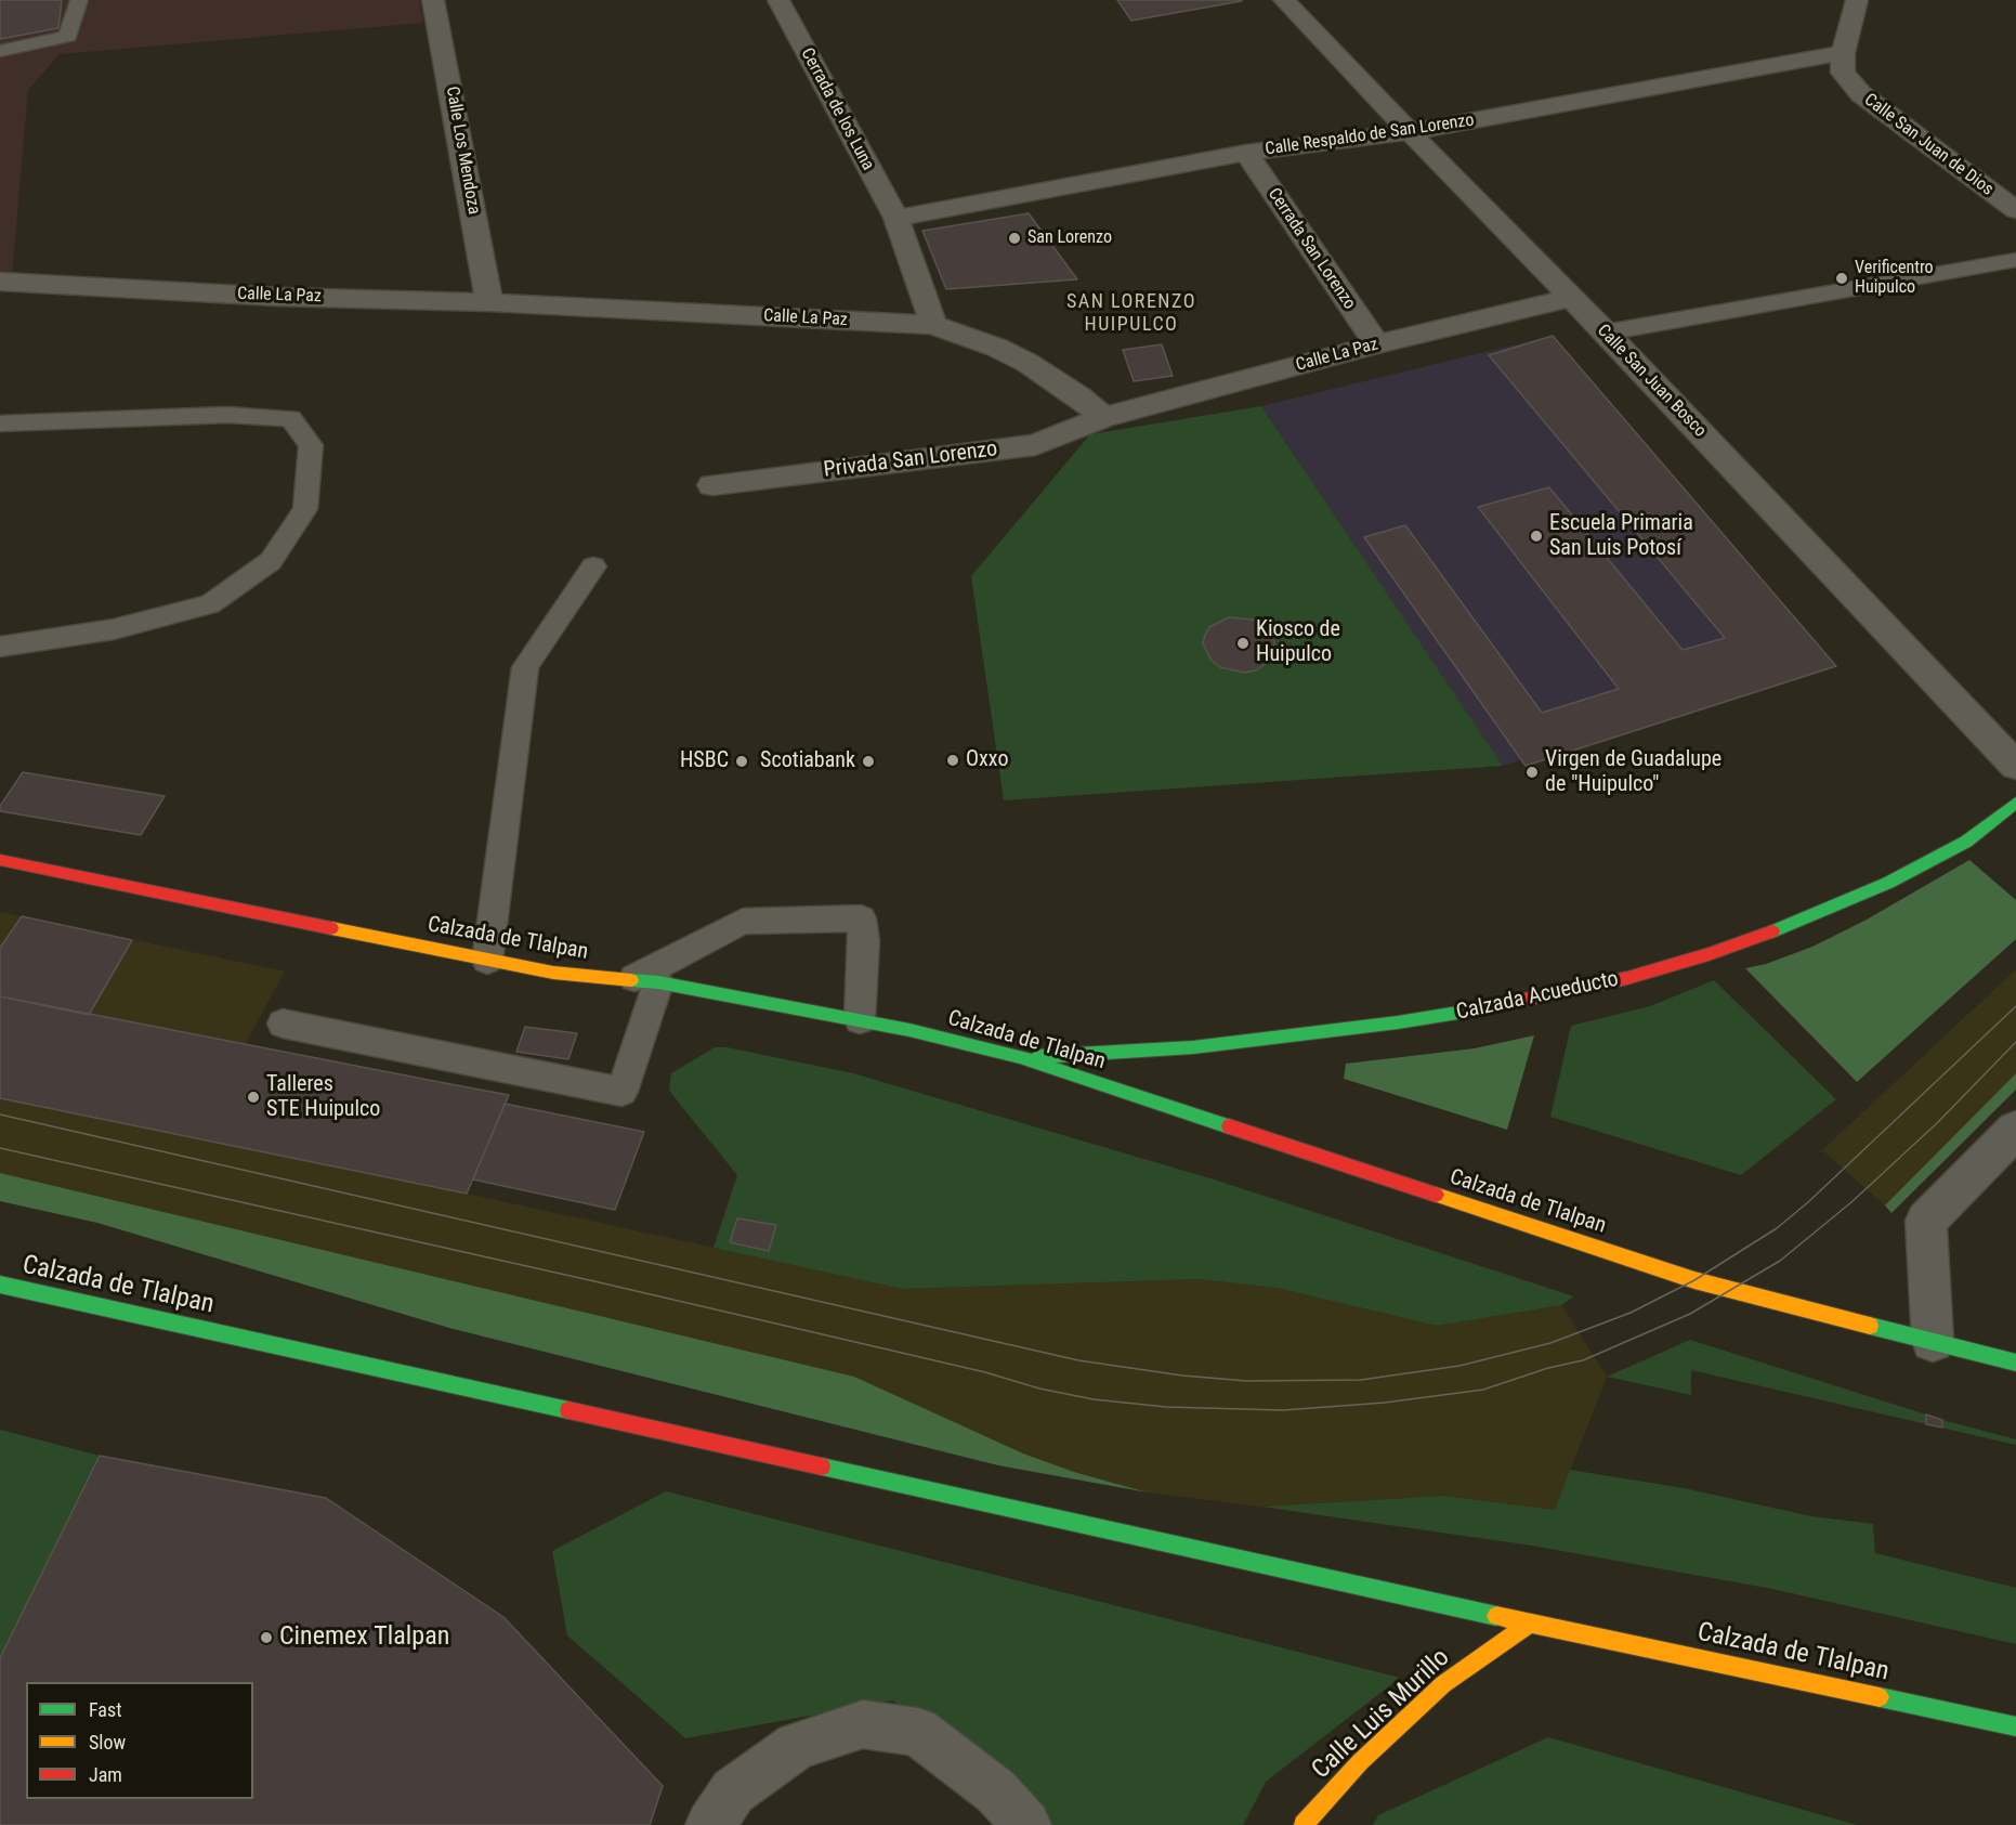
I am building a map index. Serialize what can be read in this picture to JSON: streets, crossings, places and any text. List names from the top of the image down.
{
  "streets": {
    "main road": ["Calzada de Tlalpan", "Calzada Acueducto", "Calle Luis Murillo"],
    "street": [
      "Cerrada de los Luna",
      "Calle Respaldo de San Lorenzo",
      "Calle San Juan de Dios",
      "Calle Los Mendoza",
      "Cerrada San Lorenzo",
      "Calle La Paz",
      "Calle San Juan Bosco",
      "Privada San Lorenzo"
    ]
  },
  "crossings": [
    ["Cerrada de los Luna", "Calle Respaldo de San Lorenzo"],
    ["Cerrada de los Luna", "Calle La Paz"],
    ["Calle Respaldo de San Lorenzo", "Calle San Juan de Dios"],
    ["Calle Respaldo de San Lorenzo", "Cerrada San Lorenzo"],
    ["Calle Respaldo de San Lorenzo", "Calle San Juan Bosco"],
    ["Calle Los Mendoza", "Calle La Paz"],
    ["Cerrada San Lorenzo", "Calle La Paz"],
    ["Calle La Paz", "Calle San Juan Bosco"],
    ["Calle La Paz", "Privada San Lorenzo"],
    ["Calzada de Tlalpan", "Calzada Acueducto"],
    ["Calzada de Tlalpan", "Calle Luis Murillo"]
  ],
  "districts": ["SAN LORENZO HUIPULCO"],
  "places": [
    "San Lorenzo",
    "Verificentro Huipulco",
    "Escuela Primaria San Luis Potosí",
    "Kiosco de Huipulco",
    "Oxxo",
    "HSBC",
    "Scotiabank",
    "Virgen de Guadalupe de \"Huipulco\"",
    "Talleres STE Huipulco",
    "Cinemex Tlalpan"
  ],
  "legend": ["Fast", "Slow", "Jam"]
}
